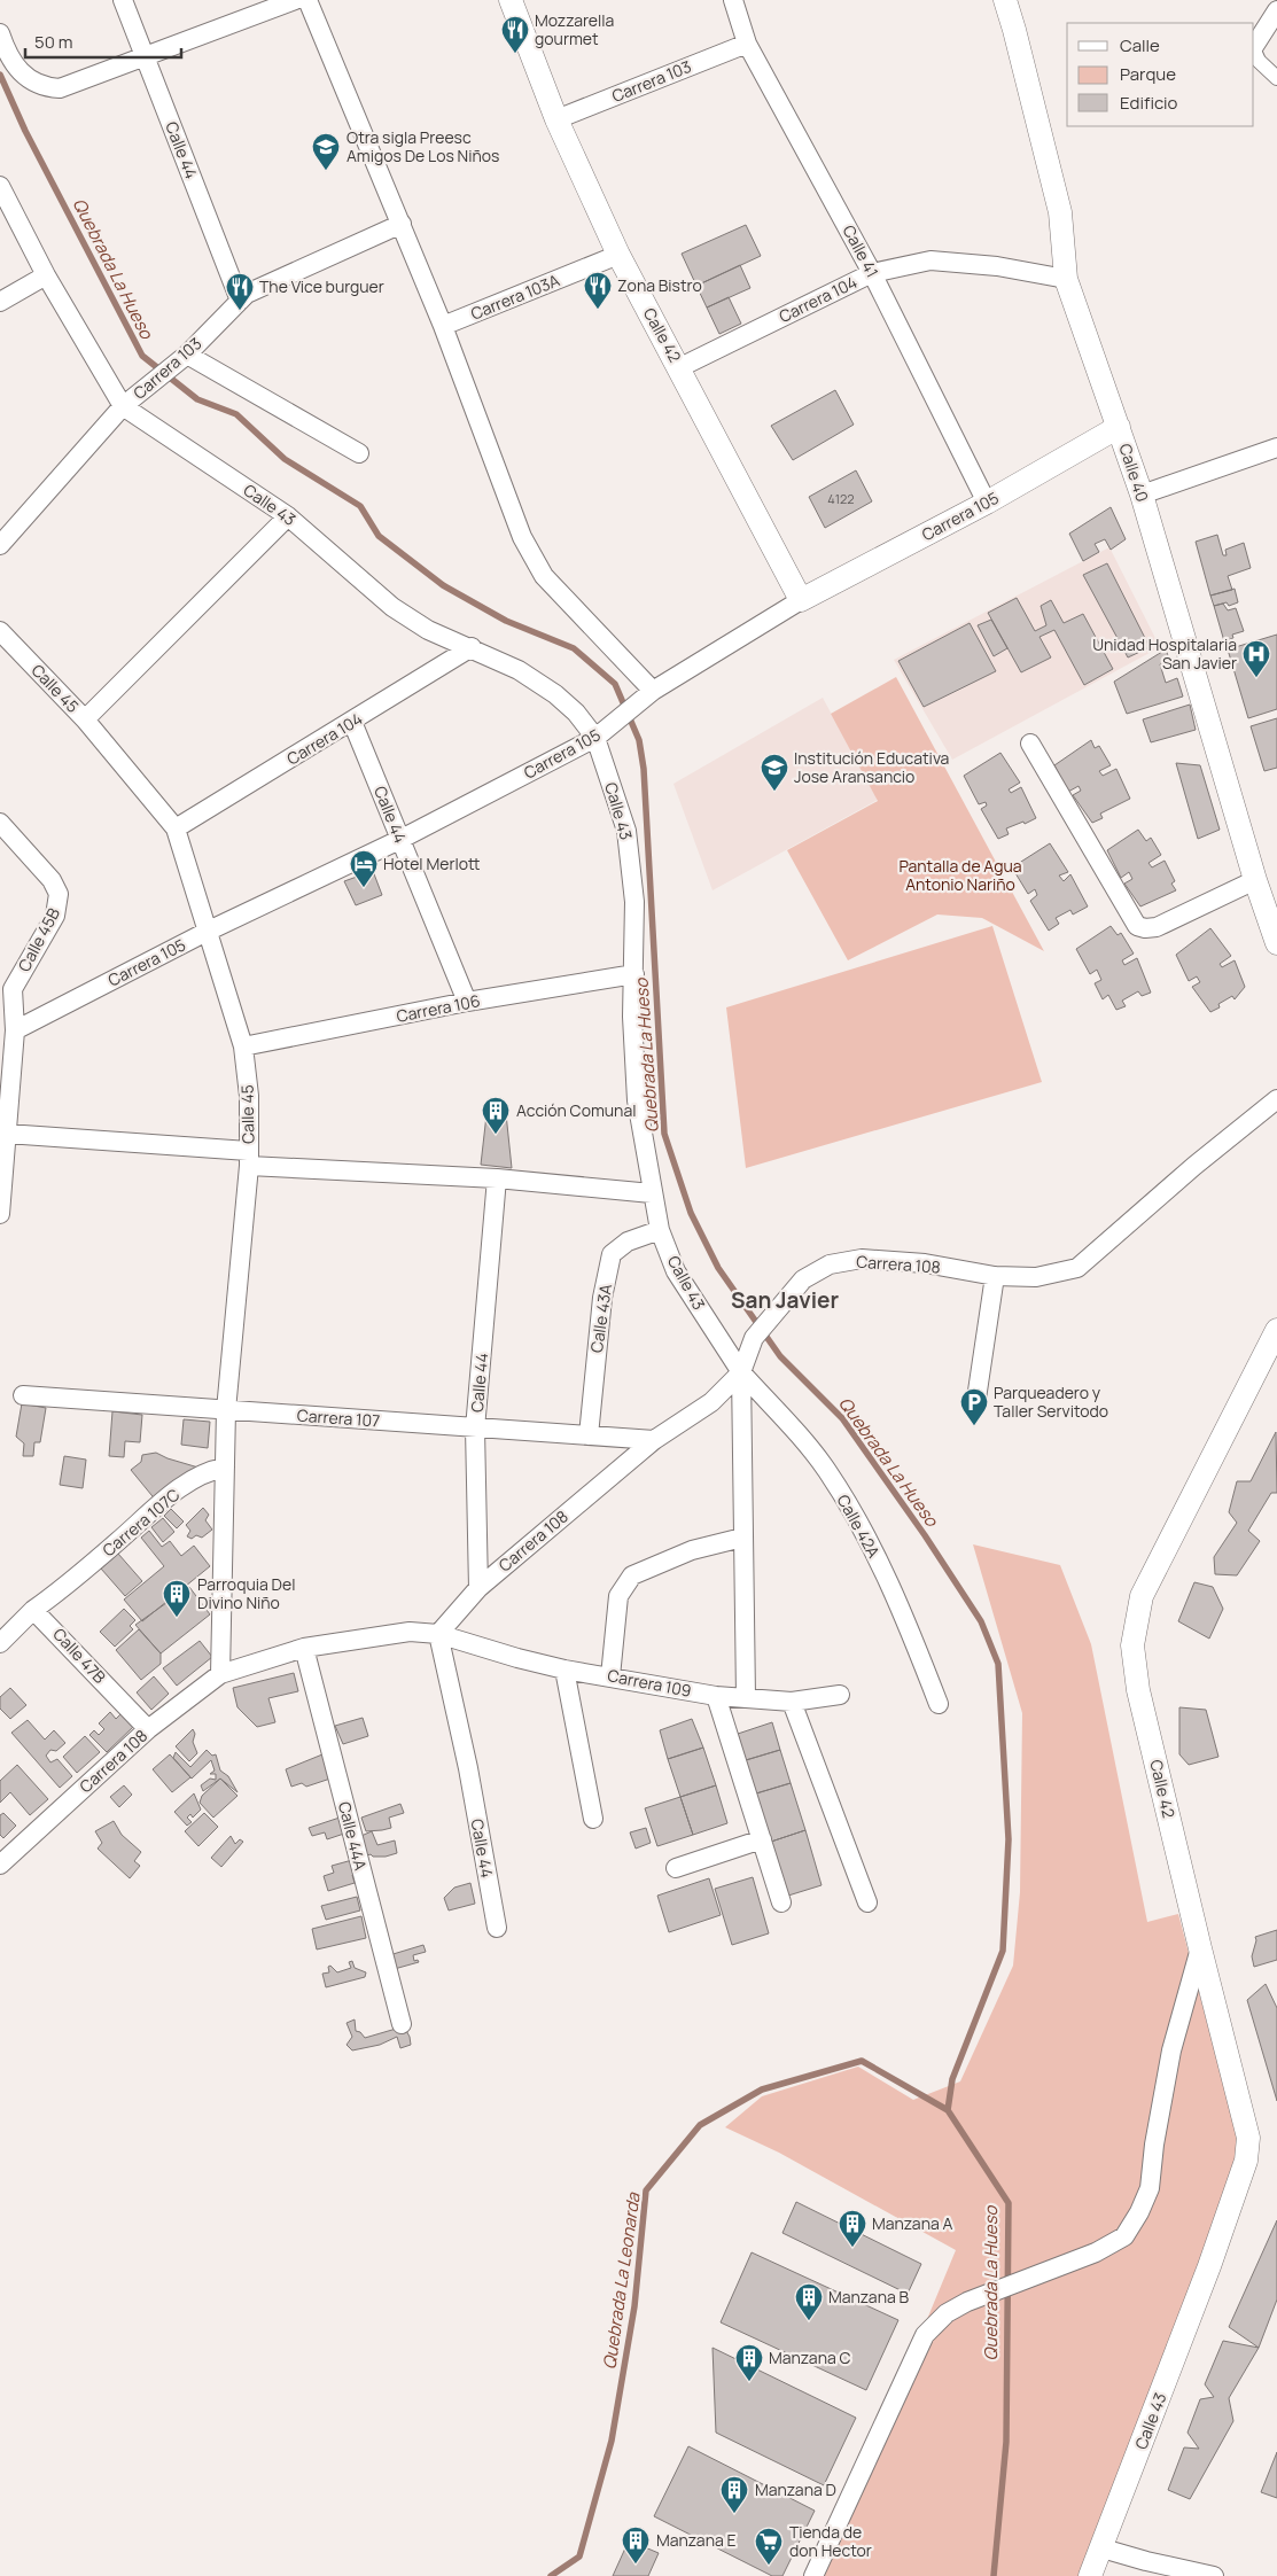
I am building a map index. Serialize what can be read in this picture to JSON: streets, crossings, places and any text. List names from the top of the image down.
{
  "streets": {
    "street": [
      "Carrera 103",
      "Calle 44",
      "Calle 41",
      "Carrera 103A",
      "Carrera 104",
      "Calle 42",
      "Calle 40",
      "Calle 43",
      "Carrera 105",
      "Calle 45",
      "Calle 45B",
      "Carrera 106",
      "Carrera 108",
      "Calle 43A",
      "Carrera 107",
      "Carrera 107C",
      "Calle 42A",
      "Calle 47B",
      "Carrera 109",
      "Calle 44A"
    ]
  },
  "crossings": [
    ["Carrera 103", "Calle 44"],
    ["Carrera 103", "Calle 41"],
    ["Carrera 103", "Calle 42"],
    ["Carrera 103", "Calle 43"],
    ["Calle 44", "Carrera 104"],
    ["Calle 44", "Carrera 105"],
    ["Calle 44", "Carrera 106"],
    ["Calle 44", "Carrera 108"],
    ["Calle 44", "Carrera 107"],
    ["Calle 41", "Carrera 104"],
    ["Calle 41", "Carrera 105"],
    ["Carrera 103A", "Calle 42"],
    ["Carrera 104", "Calle 42"],
    ["Carrera 104", "Calle 40"],
    ["Carrera 104", "Calle 43"],
    ["Carrera 104", "Calle 45"],
    ["Calle 42", "Calle 43"],
    ["Calle 42", "Carrera 105"],
    ["Calle 40", "Carrera 105"],
    ["Calle 43", "Carrera 105"],
    ["Calle 43", "Carrera 106"],
    ["Calle 43", "Carrera 108"],
    ["Calle 43", "Calle 43A"],
    ["Calle 43", "Calle 42A"],
    ["Carrera 105", "Calle 45"],
    ["Carrera 105", "Calle 45B"],
    ["Calle 45", "Carrera 106"],
    ["Calle 45", "Carrera 108"],
    ["Calle 45", "Carrera 107"],
    ["Calle 45", "Carrera 107C"],
    ["Carrera 108", "Carrera 107"],
    ["Carrera 108", "Calle 42A"],
    ["Carrera 108", "Calle 47B"],
    ["Carrera 108", "Carrera 109"],
    ["Carrera 108", "Calle 44A"],
    ["Calle 43A", "Carrera 107"],
    ["Carrera 107C", "Calle 47B"]
  ],
  "districts": ["San Javier"],
  "water": ["Quebrada La Hueso", "Quebrada La Leonarda"],
  "parks": ["Pantalla de Agua Antonio Nariño"],
  "places": {
    "restaurant": ["Mozzarella gourmet", "Zona Bistro", "The Vice burguer"],
    "school or university": ["Otra sigla Preesc Amigos De Los Niños", "Institución Educativa Jose Aransancio"],
    "hospital": ["Unidad Hospitalaria San Javier"],
    "hotel": ["Hotel Merlott"],
    "building": [
      "Acción Comunal",
      "Parroquia Del Divino Niño",
      "Manzana A",
      "Manzana B",
      "Manzana C",
      "Manzana D",
      "Manzana E"
    ],
    "parking": ["Parqueadero y Taller Servitodo"],
    "supermarket": ["Tienda de don Hector"]
  },
  "house_numbers": ["4122"],
  "legend": ["Calle", "Parque", "Edificio"],
  "scale_bar": "50 m"
}
